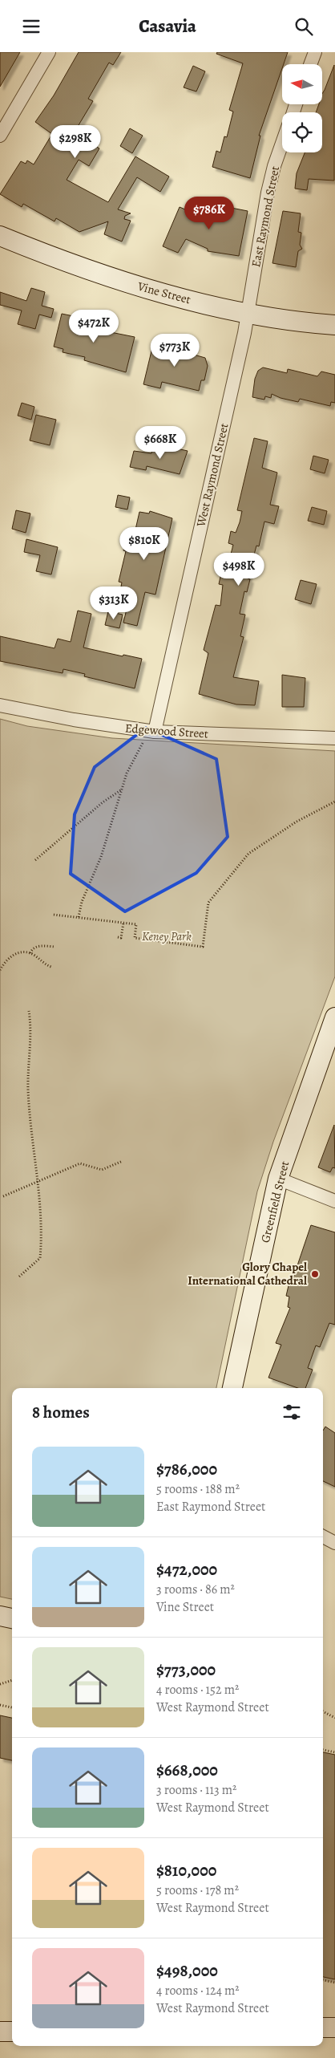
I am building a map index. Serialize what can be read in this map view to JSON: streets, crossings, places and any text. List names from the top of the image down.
{
  "streets": {
    "street": [
      "East Raymond Street",
      "Vine Street",
      "West Raymond Street",
      "Edgewood Street",
      "Greenfield Street"
    ]
  },
  "crossings": [
    ["East Raymond Street", "Vine Street"],
    ["East Raymond Street", "West Raymond Street"],
    ["Vine Street", "West Raymond Street"],
    ["West Raymond Street", "Edgewood Street"]
  ],
  "parks": ["Keney Park"],
  "places": ["Glory Chapel International Cathedral"],
  "north": "left",
  "page": {
    "header": "Casavia",
    "price": [
      "$298K",
      "$786K",
      "$472K",
      "$773K",
      "$668K",
      "$810K",
      "$498K",
      "$313K"
    ],
    "heading": "8 homes",
    "list": [
      {
        "name": "$786,000",
        "note": "5 rooms · 188 m² · East Raymond Street"
      },
      {
        "name": "$472,000",
        "note": "3 rooms · 86 m² · Vine Street"
      },
      {
        "name": "$773,000",
        "note": "4 rooms · 152 m² · West Raymond Street"
      },
      {
        "name": "$668,000",
        "note": "3 rooms · 113 m² · West Raymond Street"
      },
      {
        "name": "$810,000",
        "note": "5 rooms · 178 m² · West Raymond Street"
      },
      {
        "name": "$498,000",
        "note": "4 rooms · 124 m² · West Raymond Street"
      }
    ]
  }
}
